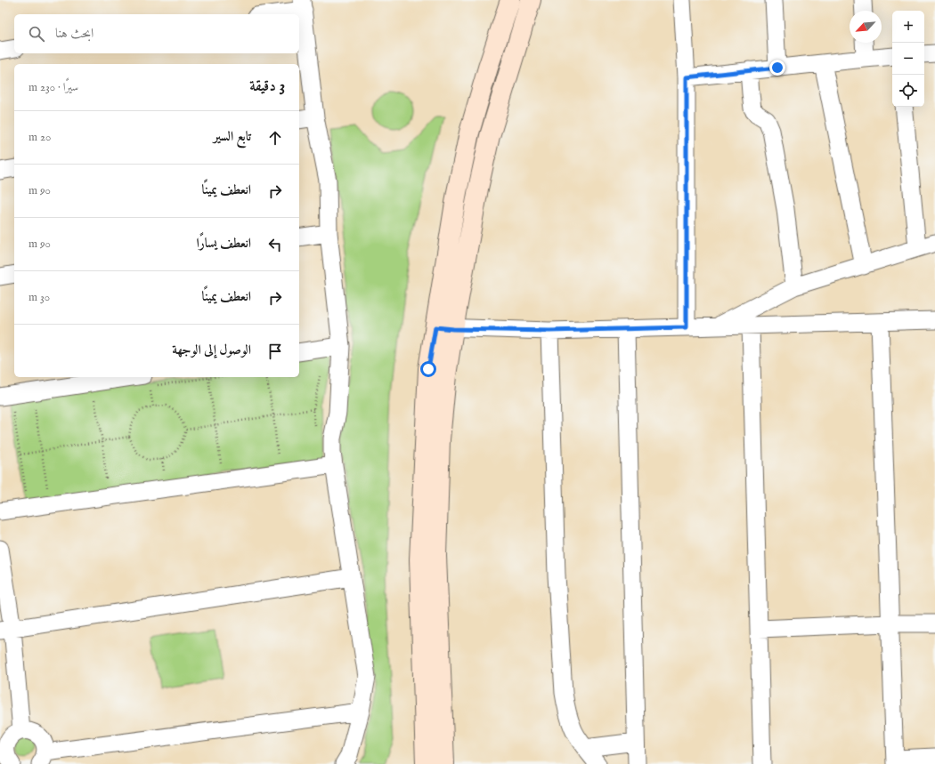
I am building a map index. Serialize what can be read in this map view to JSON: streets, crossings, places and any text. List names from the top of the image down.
{
  "north": "bottom left",
  "page": {
    "map_buttons": ["+", "−"],
    "search": "ابحث هنا",
    "heading": ["3 دقيقة", "سيرًا · 230 m"],
    "list": [
      ["تابع السير", "20 m"],
      ["انعطف يمينًا", "90 m"],
      ["انعطف يسارًا", "90 m"],
      ["انعطف يمينًا", "30 m"],
      "الوصول إلى الوجهة"
    ]
  }
}
